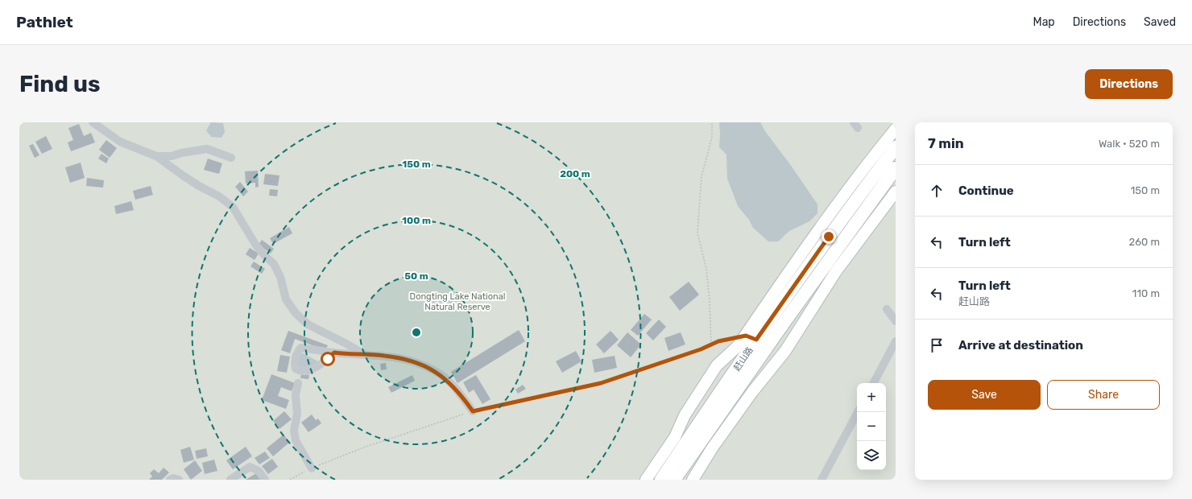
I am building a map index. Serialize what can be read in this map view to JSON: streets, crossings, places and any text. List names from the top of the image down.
{
  "streets": {
    "main road": ["赶山路"]
  },
  "parks": ["Dongting Lake National Natural Reserve"],
  "page": {
    "header": "Pathlet",
    "nav": ["Map", "Directions", "Saved"],
    "buttons": [
      "Directions",
      ["Save", "Share"]
    ],
    "title": "Find us",
    "heading": ["7 min", "Walk · 520 m"],
    "list": [
      ["Continue", "150 m"],
      ["Turn left", "260 m"],
      ["Turn left", "赶山路", "110 m"],
      "Arrive at destination"
    ],
    "map_buttons": ["+", "−"]
  },
  "rings": [
    "150 m",
    "200 m",
    "100 m",
    "50 m"
  ]
}
